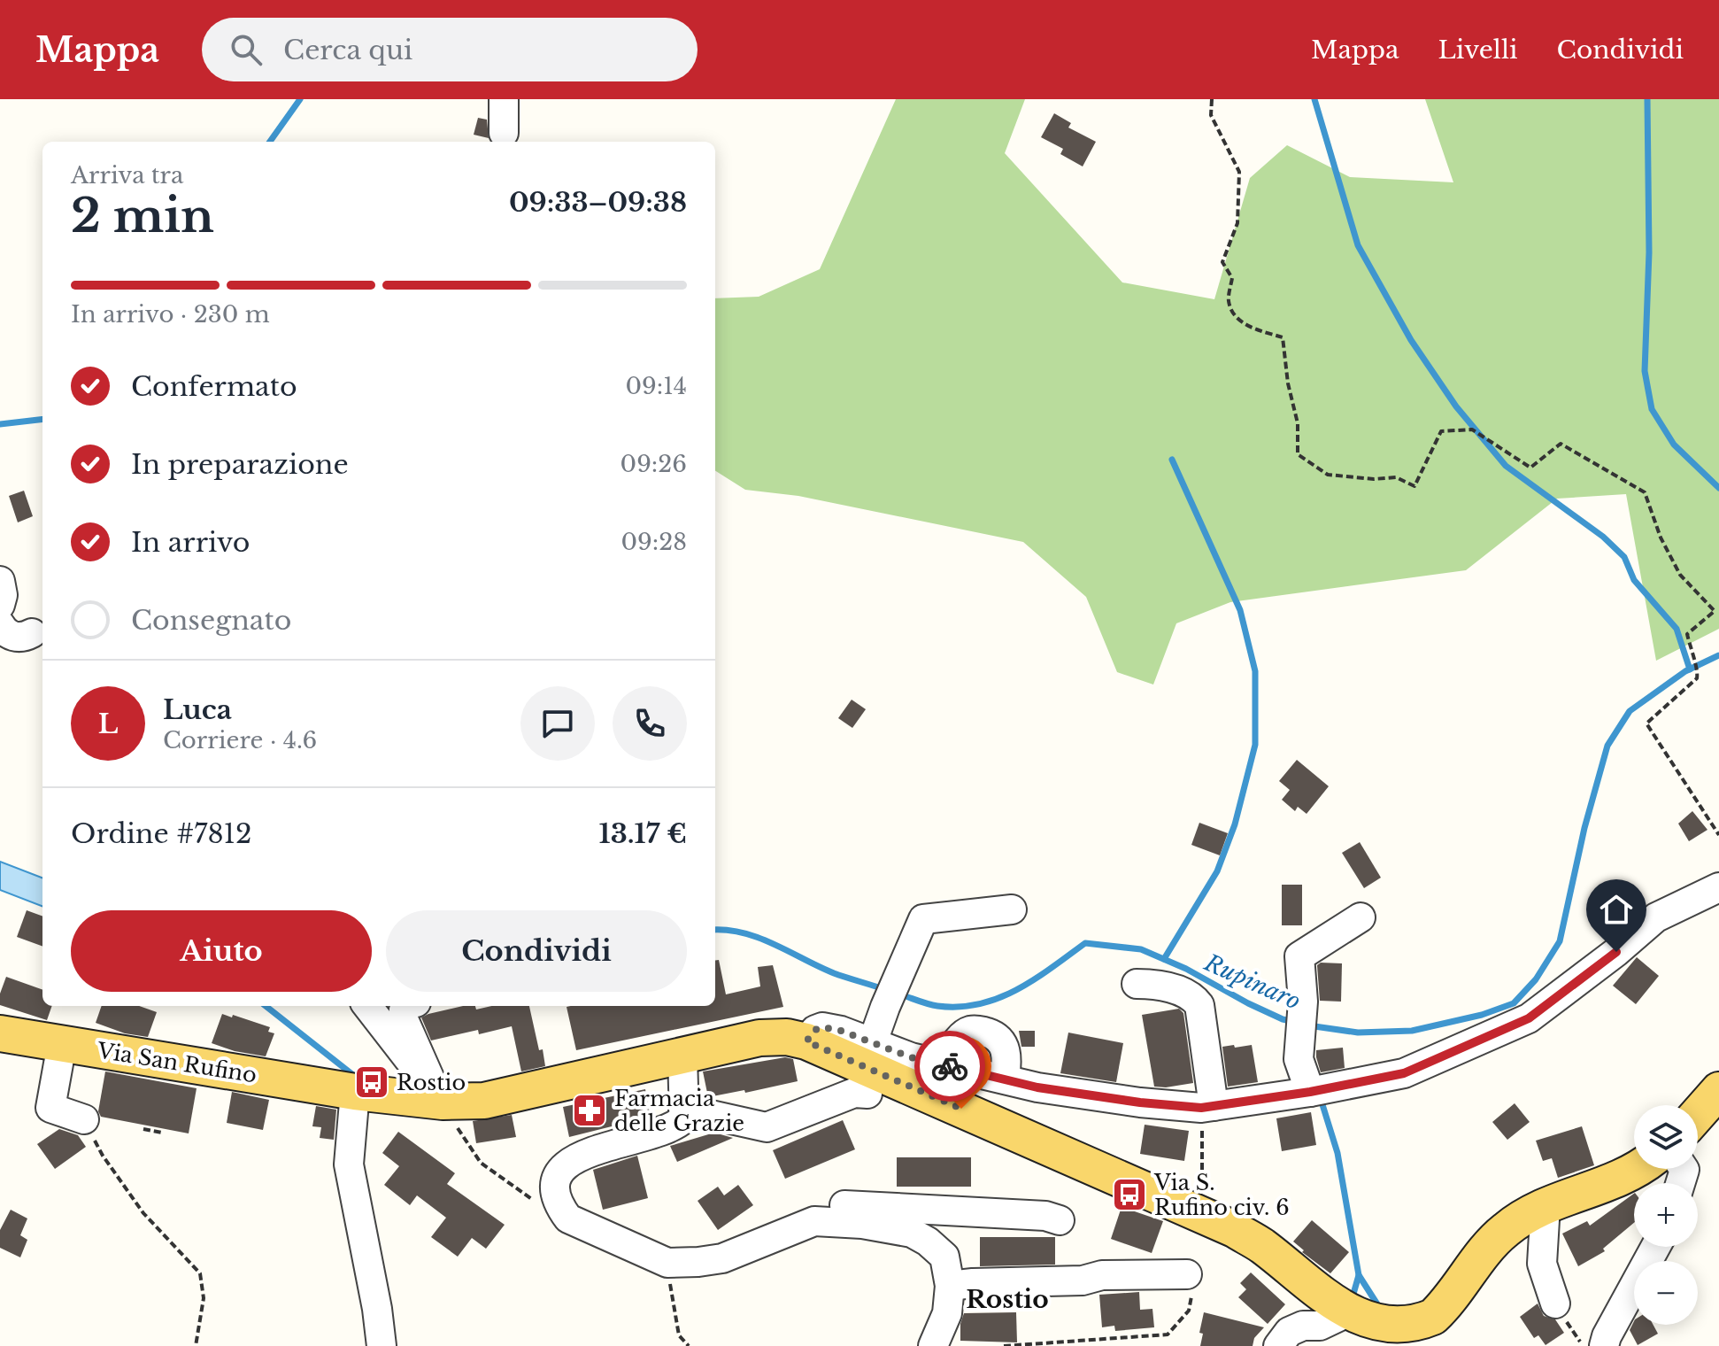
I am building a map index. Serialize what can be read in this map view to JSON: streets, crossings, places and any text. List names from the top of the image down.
{
  "streets": {
    "main road": ["Via San Rufino"]
  },
  "districts": ["Rostio"],
  "water": ["Rupinaro"],
  "places": {
    "bus stop": ["Rostio", "Via S. Rufino civ. 6"],
    "pharmacy": ["Farmacia delle Grazie"]
  },
  "page": {
    "header": "Mappa",
    "search": "Cerca qui",
    "nav": ["Mappa", "Livelli", "Condividi"],
    "heading": ["2 min", "Arriva tra", "09:33–09:38"],
    "panel": [
      "Luca",
      "Corriere · 4.6",
      "Ordine #7812",
      "13.17 €"
    ],
    "bar": "In arrivo · 230 m",
    "list": [
      ["Confermato", "09:14"],
      ["In preparazione", "09:26"],
      ["In arrivo", "09:28"],
      "Consegnato"
    ],
    "round": "L",
    "buttons": ["Aiuto", "Condividi"],
    "map_buttons": ["+", "−"]
  }
}
